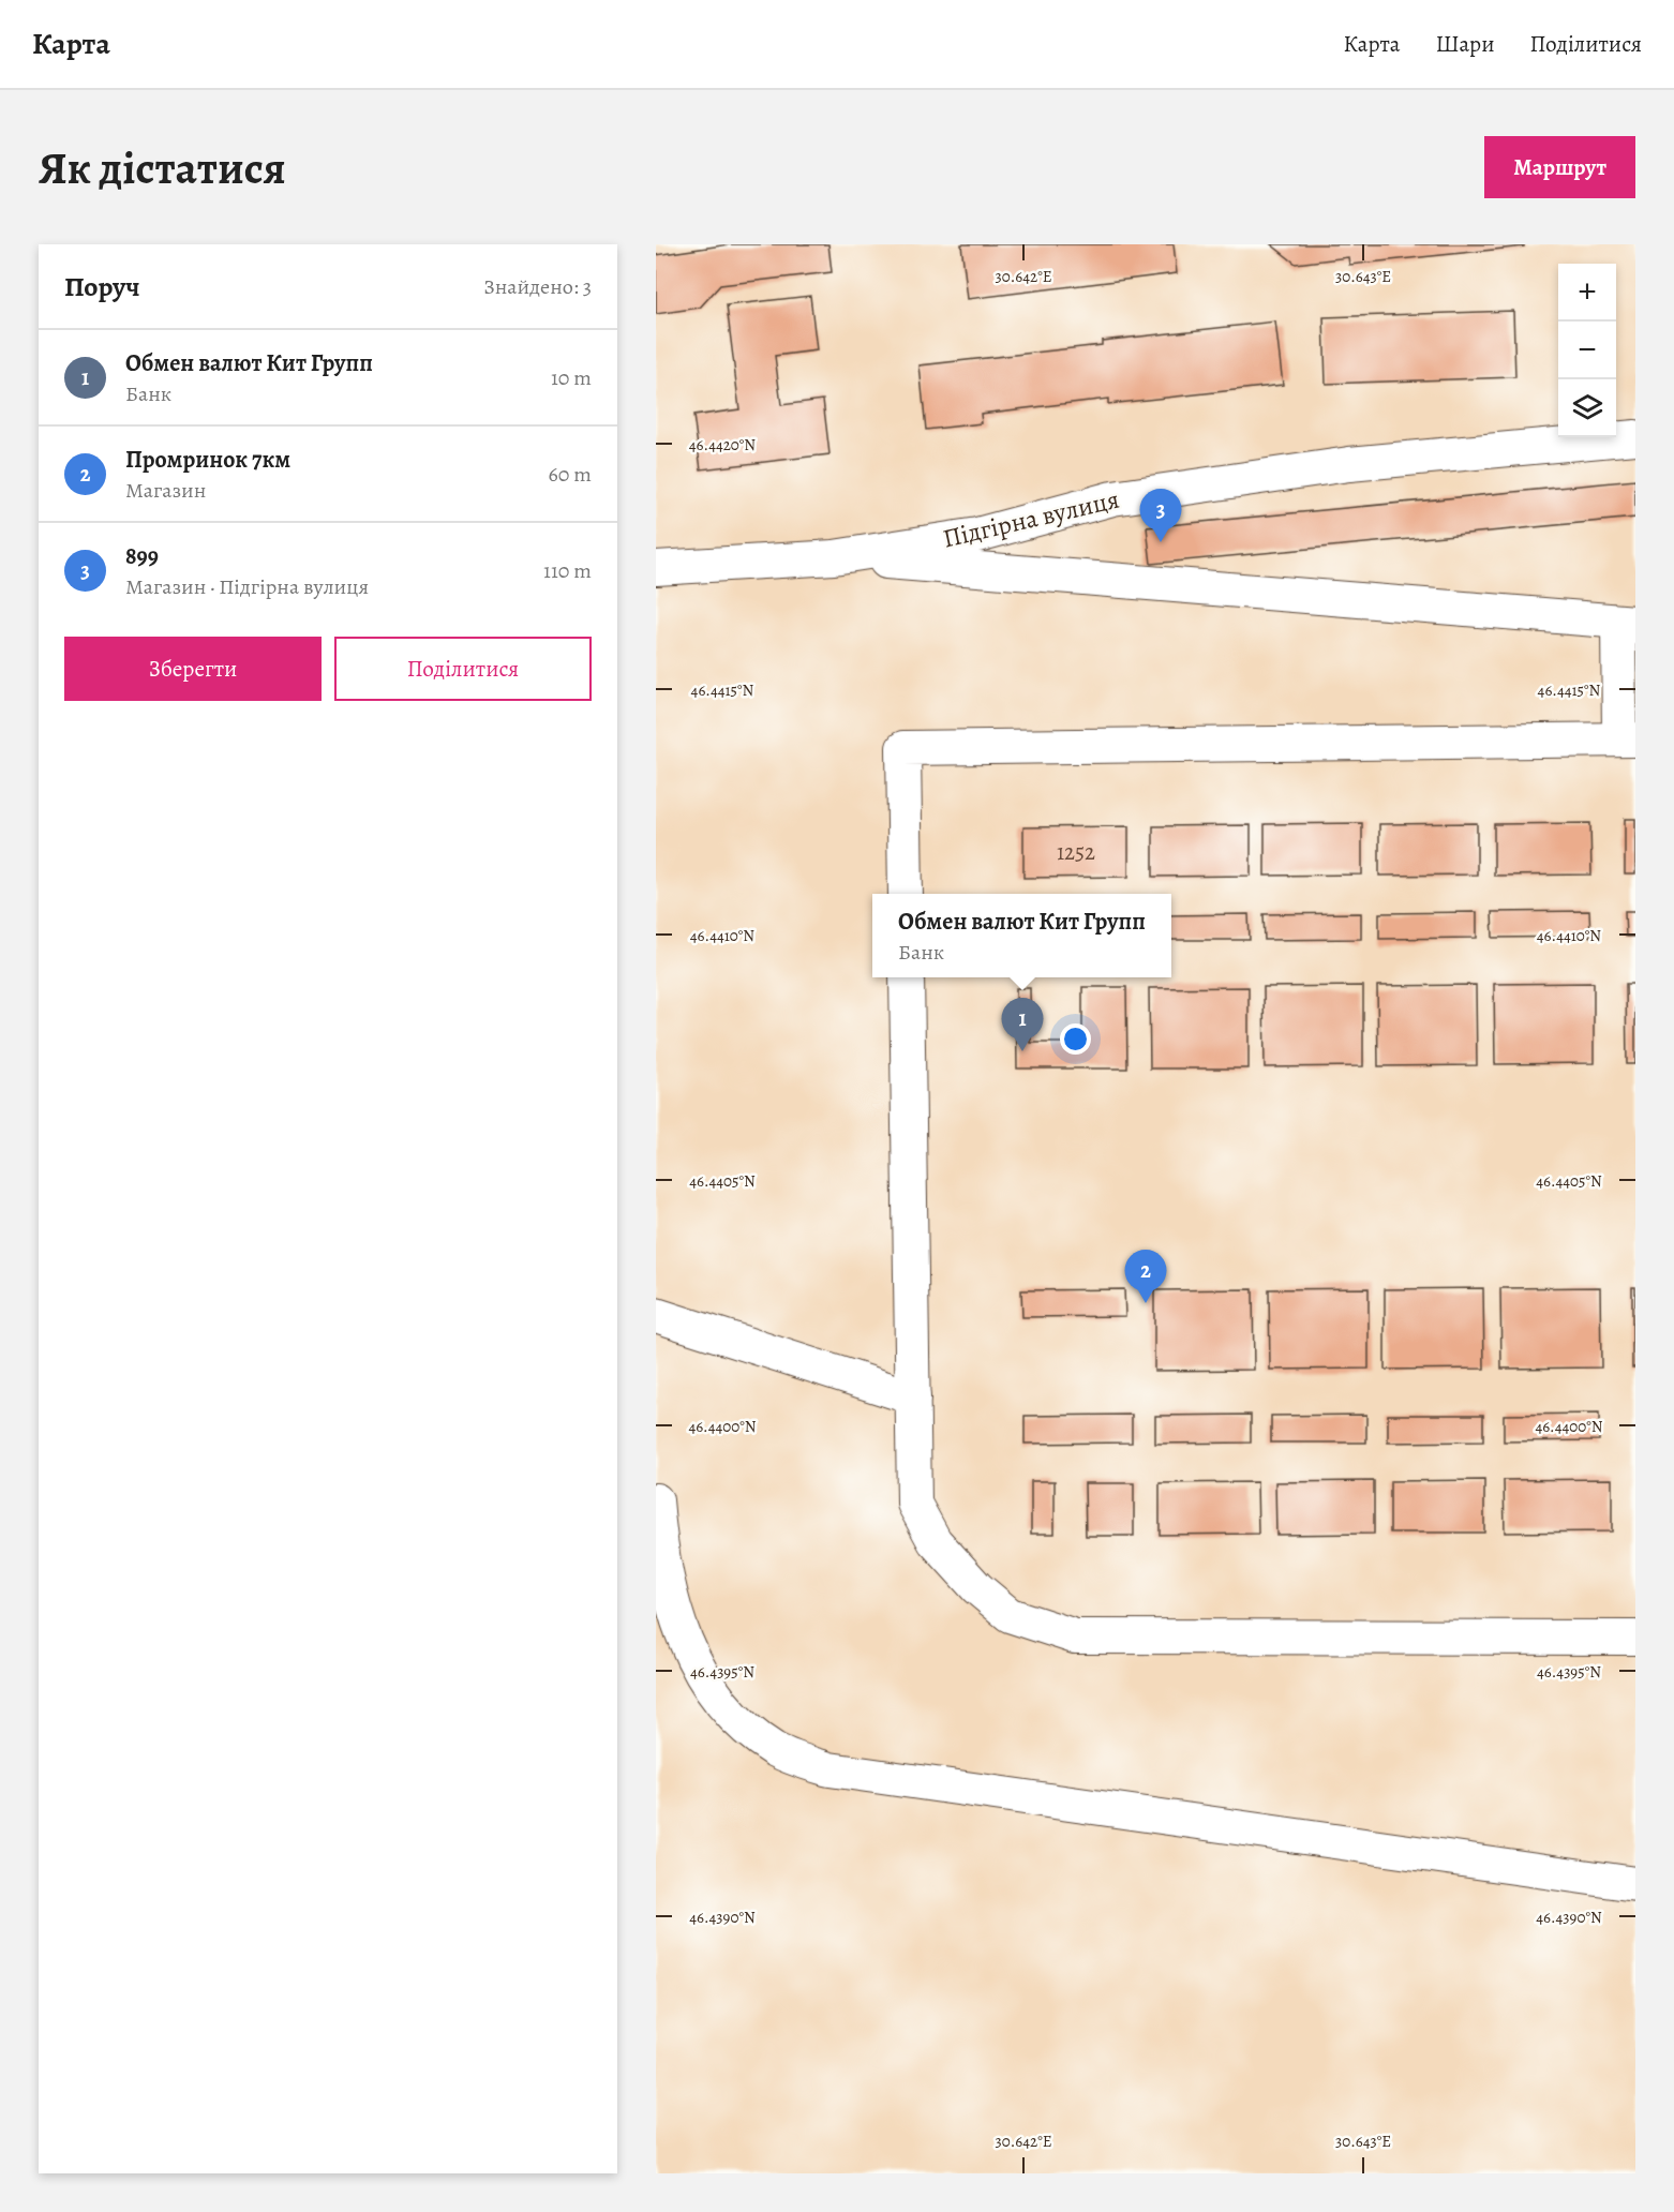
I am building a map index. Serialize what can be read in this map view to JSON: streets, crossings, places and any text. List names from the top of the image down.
{
  "streets": {
    "street": ["Підгірна вулиця"]
  },
  "house_numbers": ["1252"],
  "page": {
    "header": "Карта",
    "nav": ["Карта", "Шари", "Поділитися"],
    "buttons": [
      "Маршрут",
      ["Зберегти", "Поділитися"]
    ],
    "title": "Як дістатися",
    "heading": ["Поруч", "Знайдено: 3"],
    "map_buttons": ["+", "−"],
    "list": [
      {
        "mark": "1",
        "name": "Обмен валют Кит Групп",
        "note": "Банк",
        "value": "10 m"
      },
      {
        "mark": "2",
        "name": "Промринок 7км",
        "note": "Магазин",
        "value": "60 m"
      },
      {
        "mark": "3",
        "name": "899",
        "note": "Магазин · Підгірна вулиця",
        "value": "110 m"
      }
    ],
    "pins": ["3", "1", "2"],
    "popup": ["Обмен валют Кит Групп", "Банк"]
  },
  "coordinates": [
    "30.642°E",
    "30.643°E",
    "46.4420°N",
    "46.4415°N",
    "46.4410°N",
    "46.4405°N",
    "46.4400°N",
    "46.4395°N",
    "46.4390°N"
  ]
}
